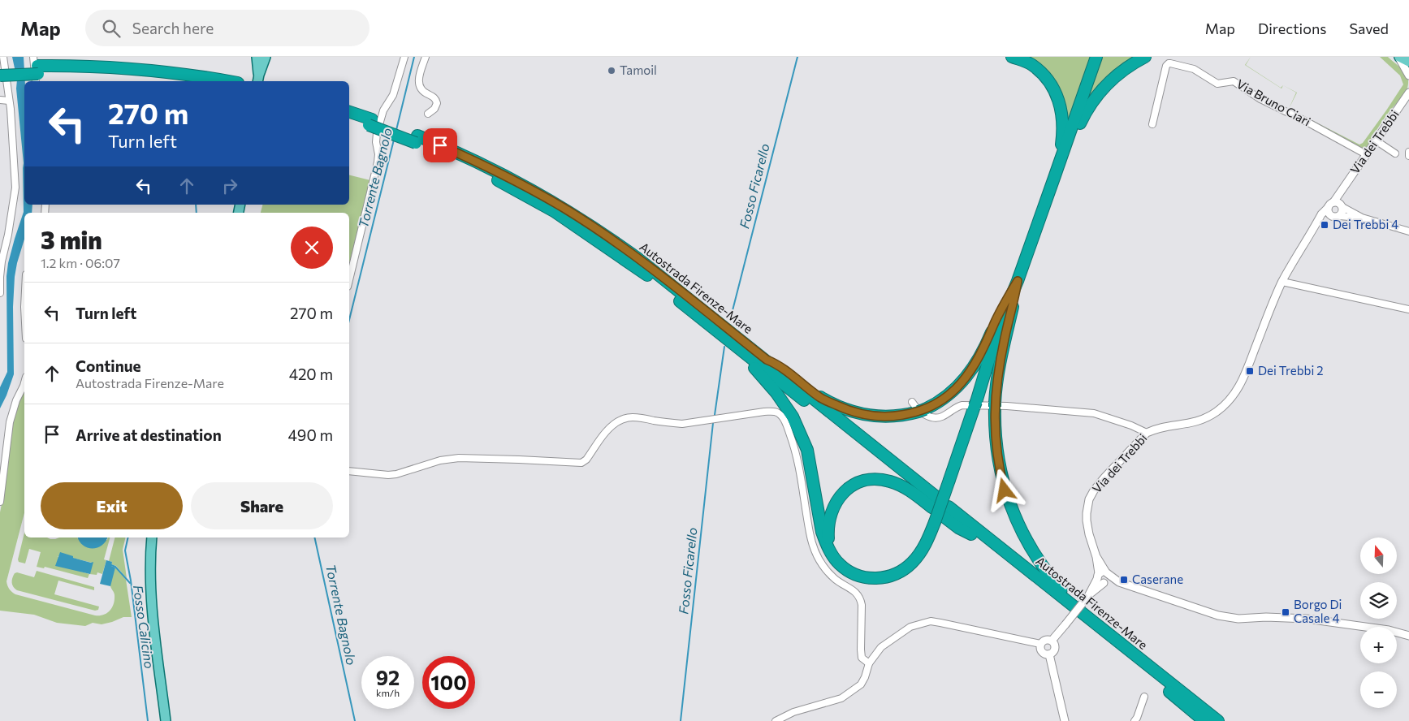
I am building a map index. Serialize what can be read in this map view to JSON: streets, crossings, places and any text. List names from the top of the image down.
{
  "streets": {
    "highway": ["Autostrada Firenze-Mare"],
    "street": ["Via Bruno Ciari", "Via dei Trebbi"]
  },
  "crossings": [
    ["Via Bruno Ciari", "Via dei Trebbi"]
  ],
  "water": ["Torrente Bagnolo", "Fosso Ficarello", "Fosso Calicino"],
  "places": {
    "other": ["Tamoil"],
    "transit": [
      "Dei Trebbi 4",
      "Dei Trebbi 2",
      "Caserane",
      "Borgo Di Casale 4"
    ]
  },
  "north": "top",
  "page": {
    "header": "Map",
    "search": "Search here",
    "nav": ["Map", "Directions", "Saved"],
    "turn": ["270 m", "Turn left"],
    "heading": ["3 min", "1.2 km · 06:07"],
    "list": [
      {
        "name": "Turn left",
        "value": "270 m"
      },
      {
        "name": "Continue",
        "note": "Autostrada Firenze-Mare",
        "value": "420 m"
      },
      {
        "name": "Arrive at destination",
        "value": "490 m"
      }
    ],
    "buttons": ["Exit", "Share"],
    "map_buttons": ["+", "−"],
    "speed": "92 km/h",
    "limit": "100"
  }
}
